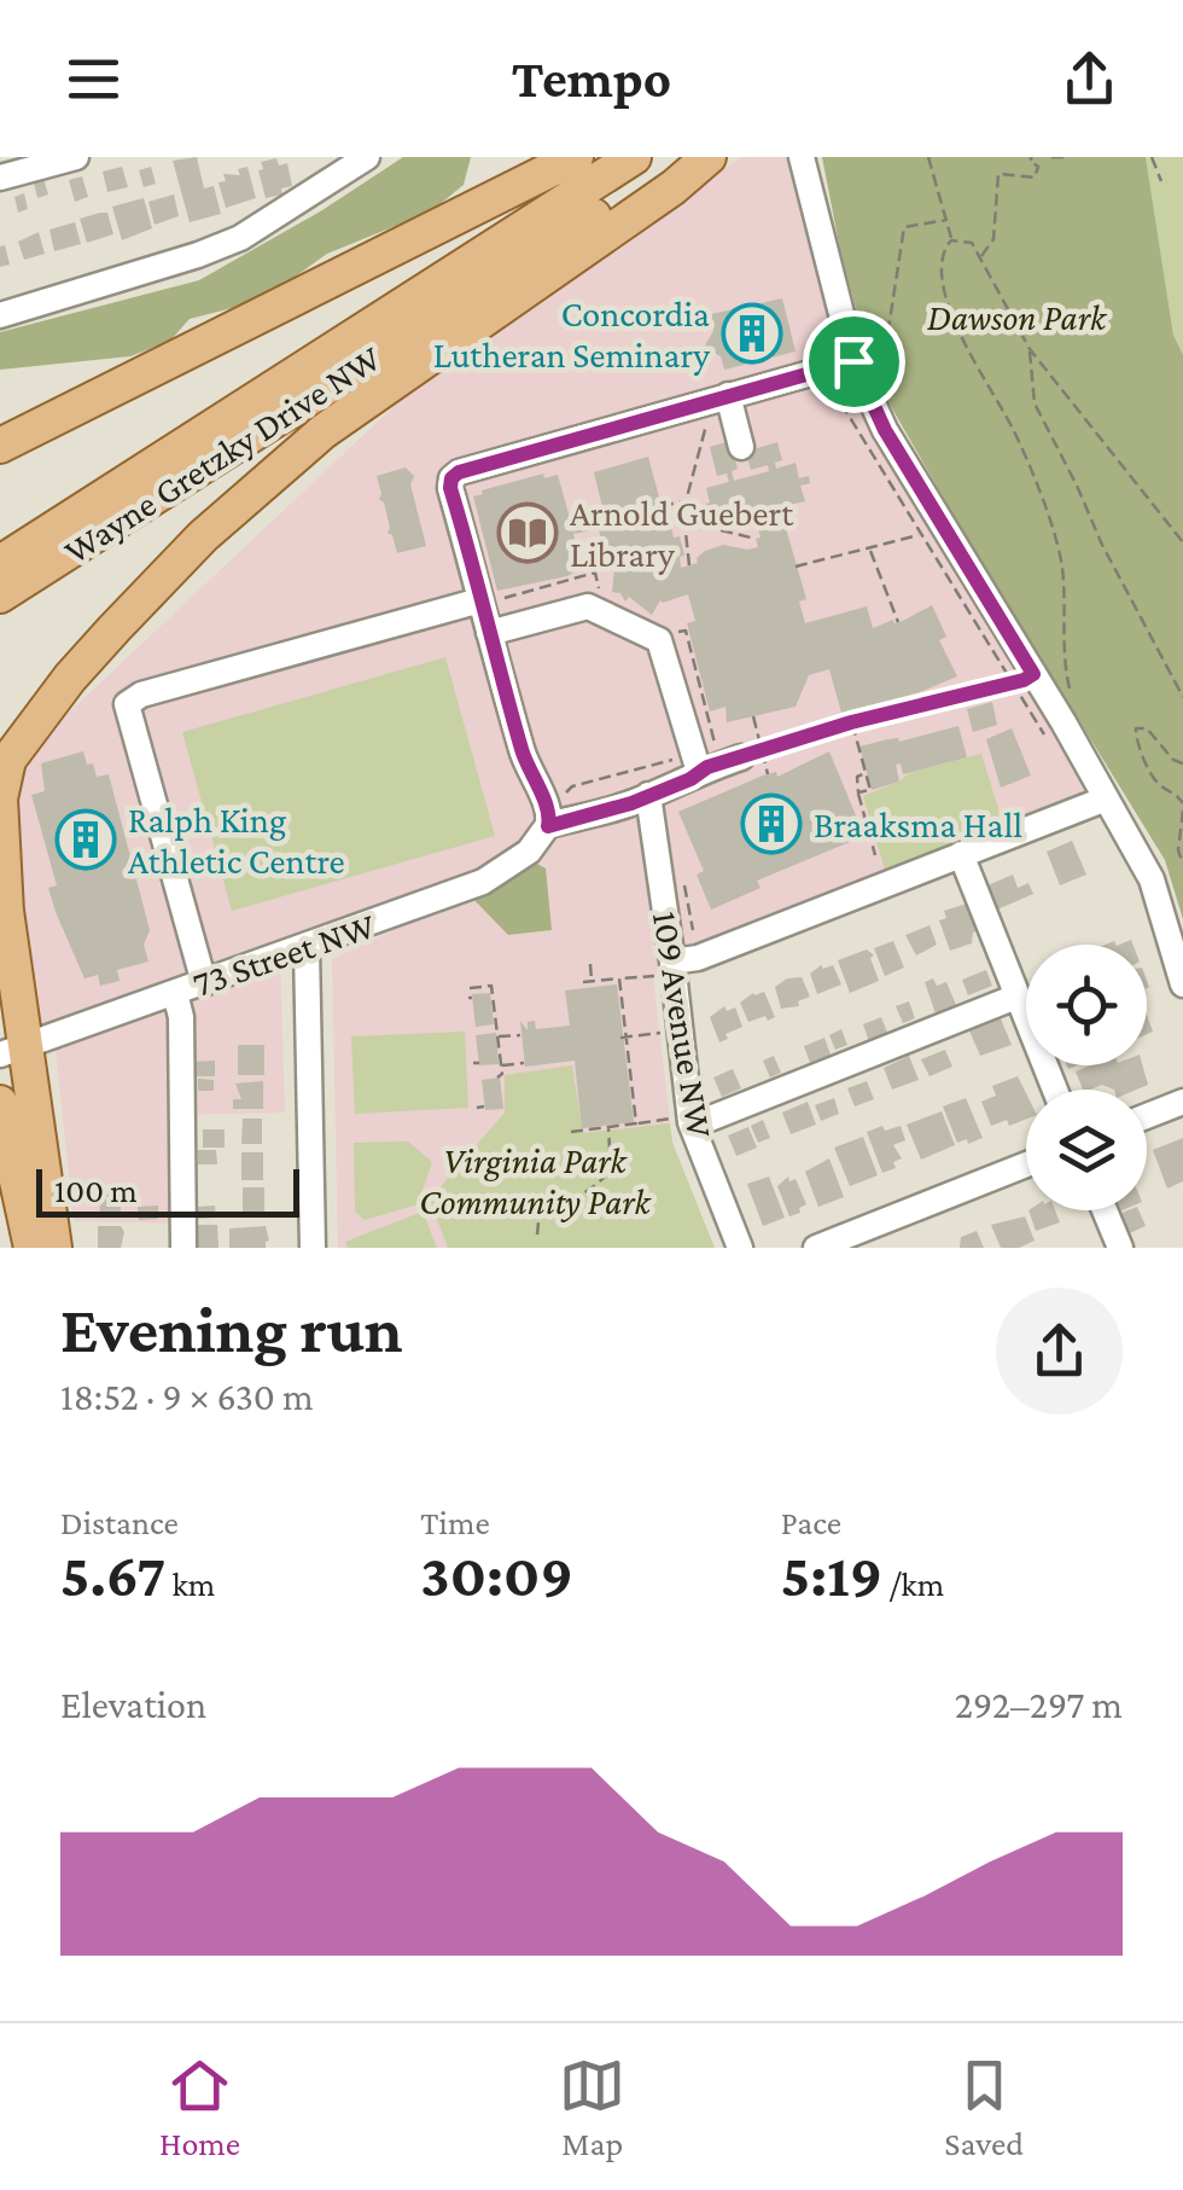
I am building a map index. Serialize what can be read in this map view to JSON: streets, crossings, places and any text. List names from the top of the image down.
{
  "streets": {
    "main road": ["Wayne Gretzky Drive NW"],
    "street": ["73 Street NW", "109 Avenue NW"]
  },
  "parks": ["Dawson Park", "Virginia Park Community Park"],
  "places": {
    "building": ["Concordia Lutheran Seminary", "Braaksma Hall", "Ralph King Athletic Centre"],
    "library": ["Arnold Guebert Library"]
  },
  "scale_bar": "100 m",
  "page": {
    "header": "Tempo",
    "scale": "100 m",
    "heading": ["Evening run", "18:52 · 9 × 630 m"],
    "stats": [
      ["Distance", "5.67 km"],
      ["Time", "30:09"],
      ["Pace", "5:19 /km"]
    ],
    "chart": ["Elevation", "292–297 m"],
    "tabs": ["Home", "Map", "Saved"]
  }
}
